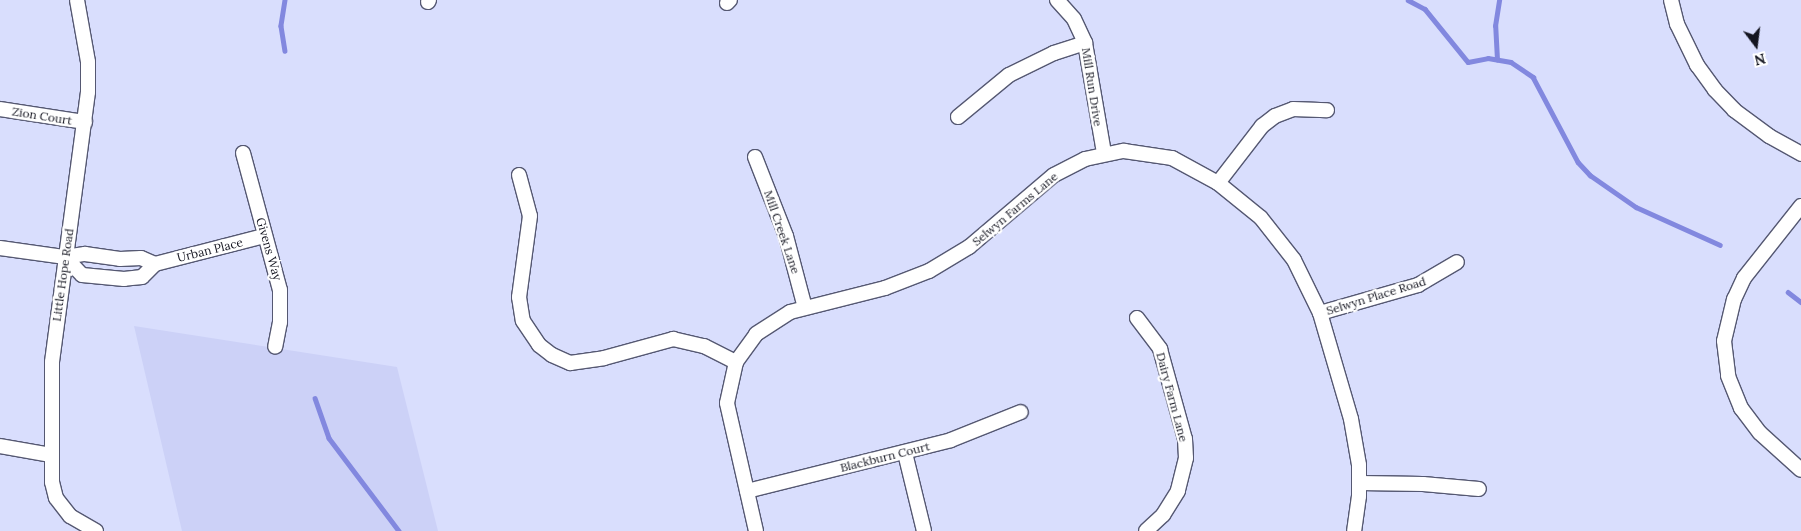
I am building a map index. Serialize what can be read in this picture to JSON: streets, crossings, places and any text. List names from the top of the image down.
{
  "streets": {
    "street": [
      "Mill Run Drive",
      "Zion Court",
      "Selwyn Farms Lane",
      "Mill Creek Lane",
      "Givens Way",
      "Urban Place",
      "Little Hope Road",
      "Selwyn Place Road",
      "Dairy Farm Lane",
      "Blackburn Court"
    ]
  },
  "crossings": [
    ["Mill Run Drive", "Selwyn Farms Lane"],
    ["Zion Court", "Little Hope Road"],
    ["Selwyn Farms Lane", "Mill Creek Lane"],
    ["Selwyn Farms Lane", "Selwyn Place Road"],
    ["Selwyn Farms Lane", "Blackburn Court"],
    ["Givens Way", "Urban Place"],
    ["Urban Place", "Little Hope Road"]
  ],
  "north": "bottom"
}
